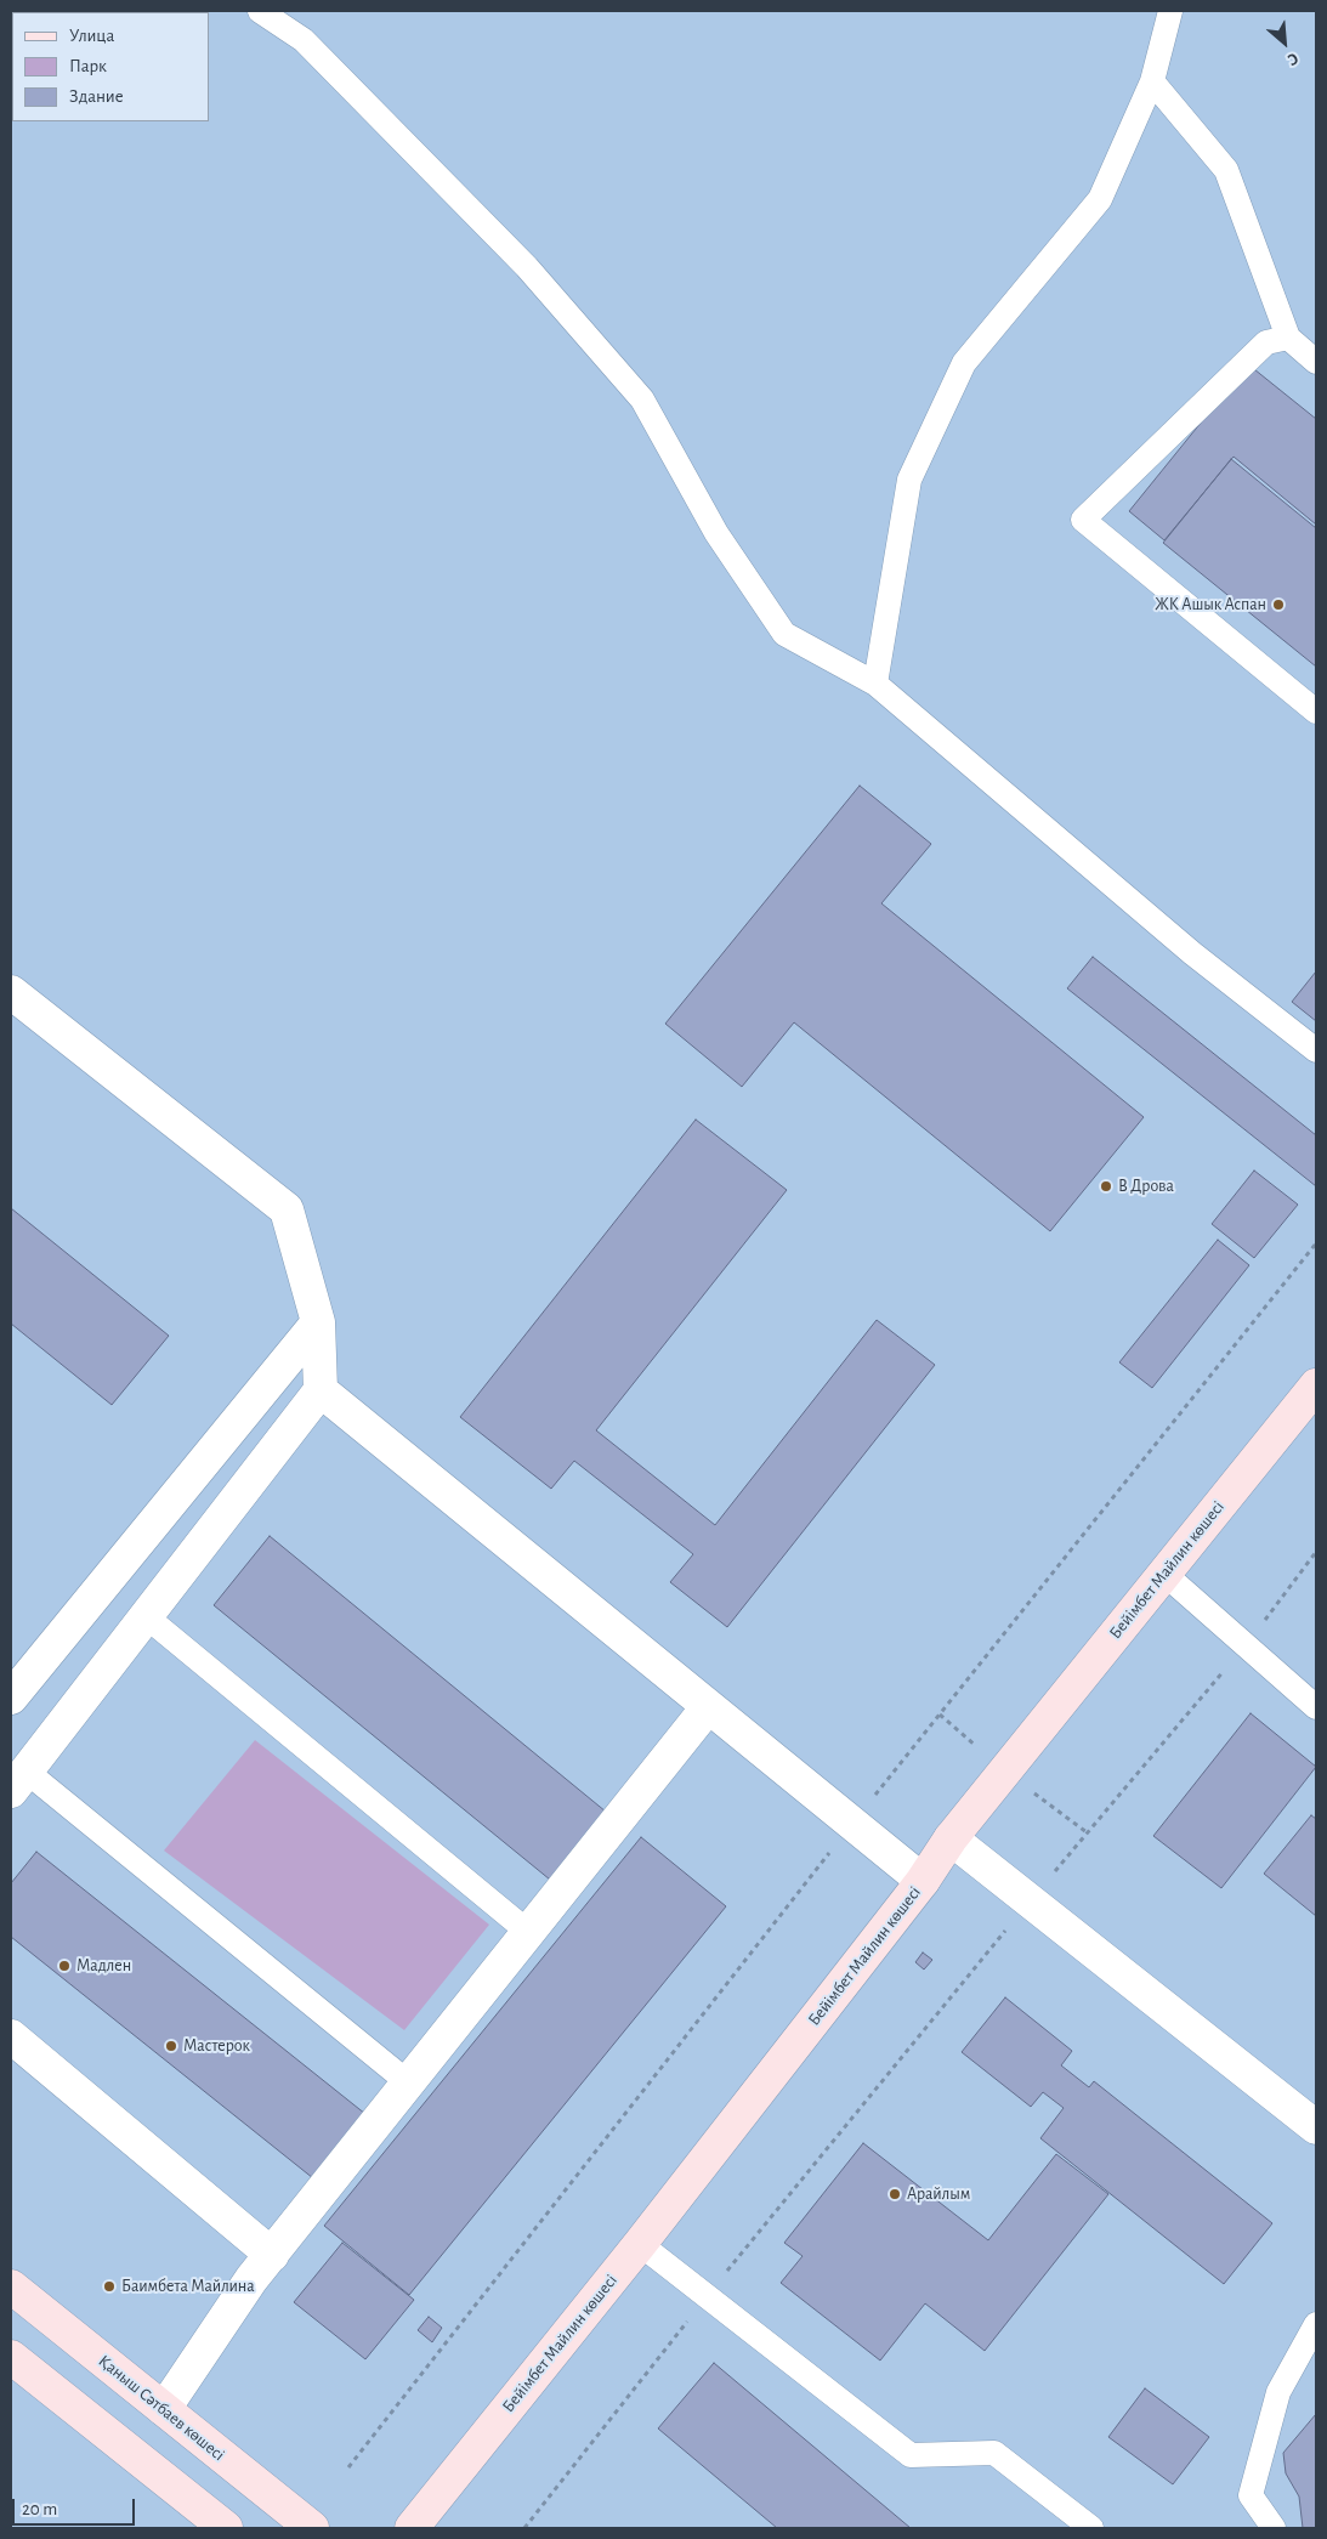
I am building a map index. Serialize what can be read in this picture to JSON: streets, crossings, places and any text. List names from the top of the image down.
{
  "streets": {
    "street": ["Бейімбет Майлин көшесі", "Қаныш Сәтбаев көшесі"]
  },
  "places": [
    "ЖК Ашык Аспан",
    "В Дрова",
    "Мадлен",
    "Мастерок",
    "Арайлым",
    "Баимбета Майлина"
  ],
  "legend": ["Улица", "Парк", "Здание"],
  "scale_bar": "20 m",
  "north": "bottom right"
}
